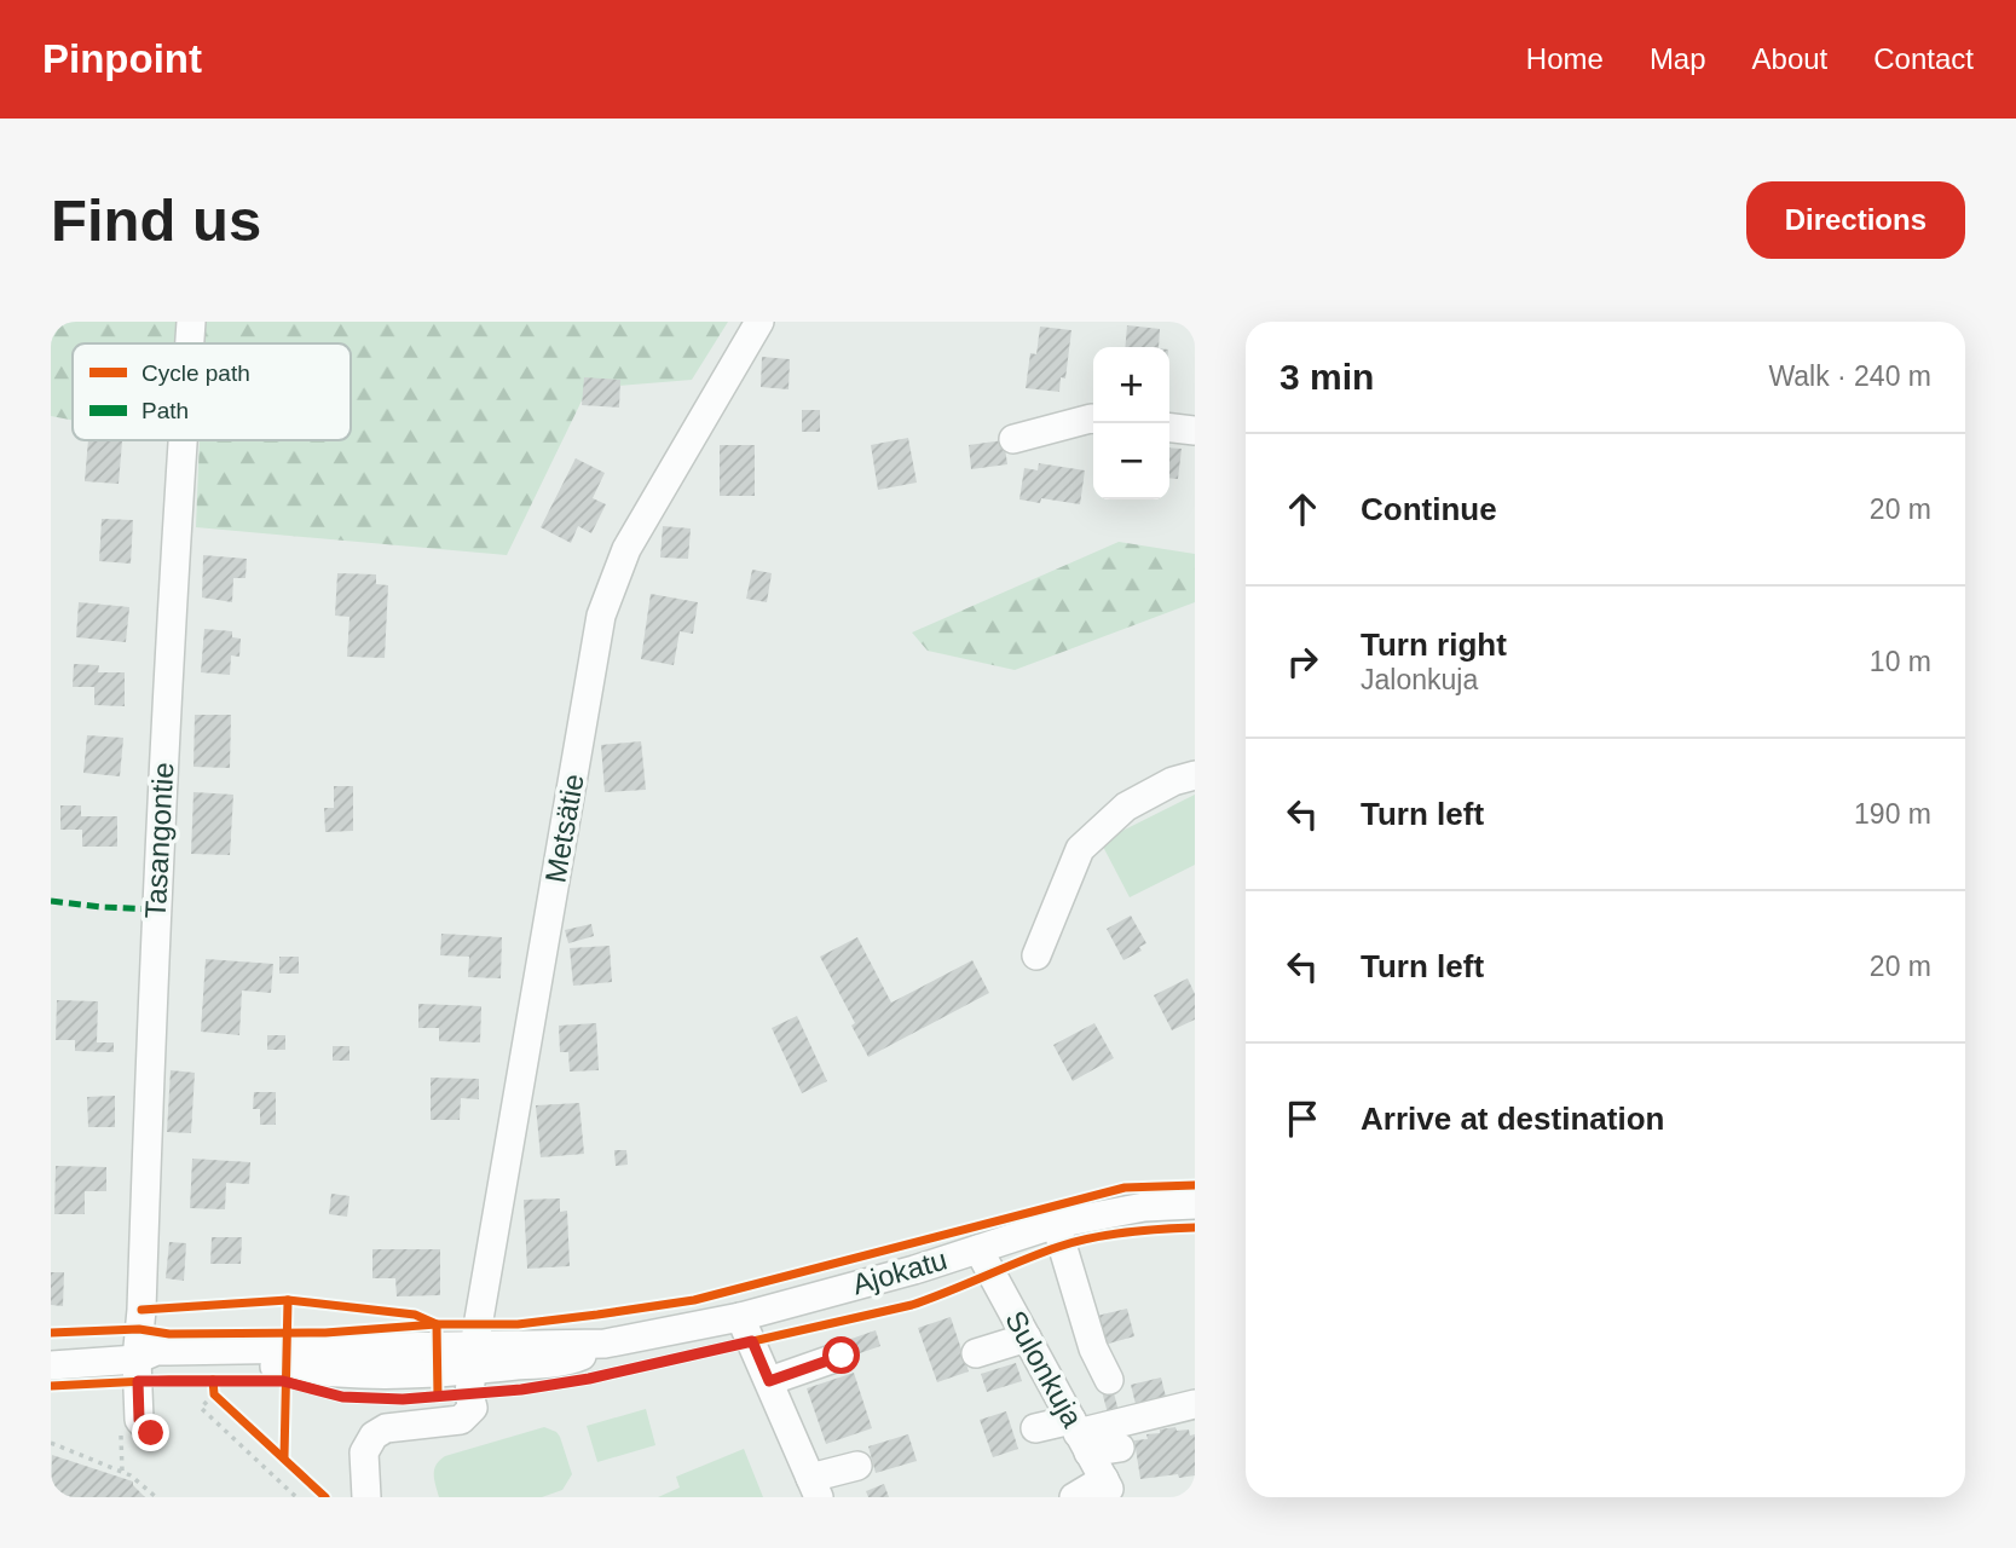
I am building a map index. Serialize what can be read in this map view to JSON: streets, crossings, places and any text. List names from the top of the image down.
{
  "streets": {
    "street": [
      "Metsätie",
      "Tasangontie",
      "Ajokatu",
      "Sulonkuja"
    ]
  },
  "crossings": [
    ["Metsätie", "Ajokatu"],
    ["Tasangontie", "Ajokatu"],
    ["Ajokatu", "Sulonkuja"]
  ],
  "legend": ["Cycle path", "Path"],
  "page": {
    "header": "Pinpoint",
    "nav": [
      "Home",
      "Map",
      "About",
      "Contact"
    ],
    "buttons": "Directions",
    "title": "Find us",
    "heading": ["3 min", "Walk · 240 m"],
    "map_buttons": ["+", "−"],
    "list": [
      ["Continue", "20 m"],
      ["Turn right", "Jalonkuja", "10 m"],
      ["Turn left", "190 m"],
      ["Turn left", "20 m"],
      "Arrive at destination"
    ]
  }
}
